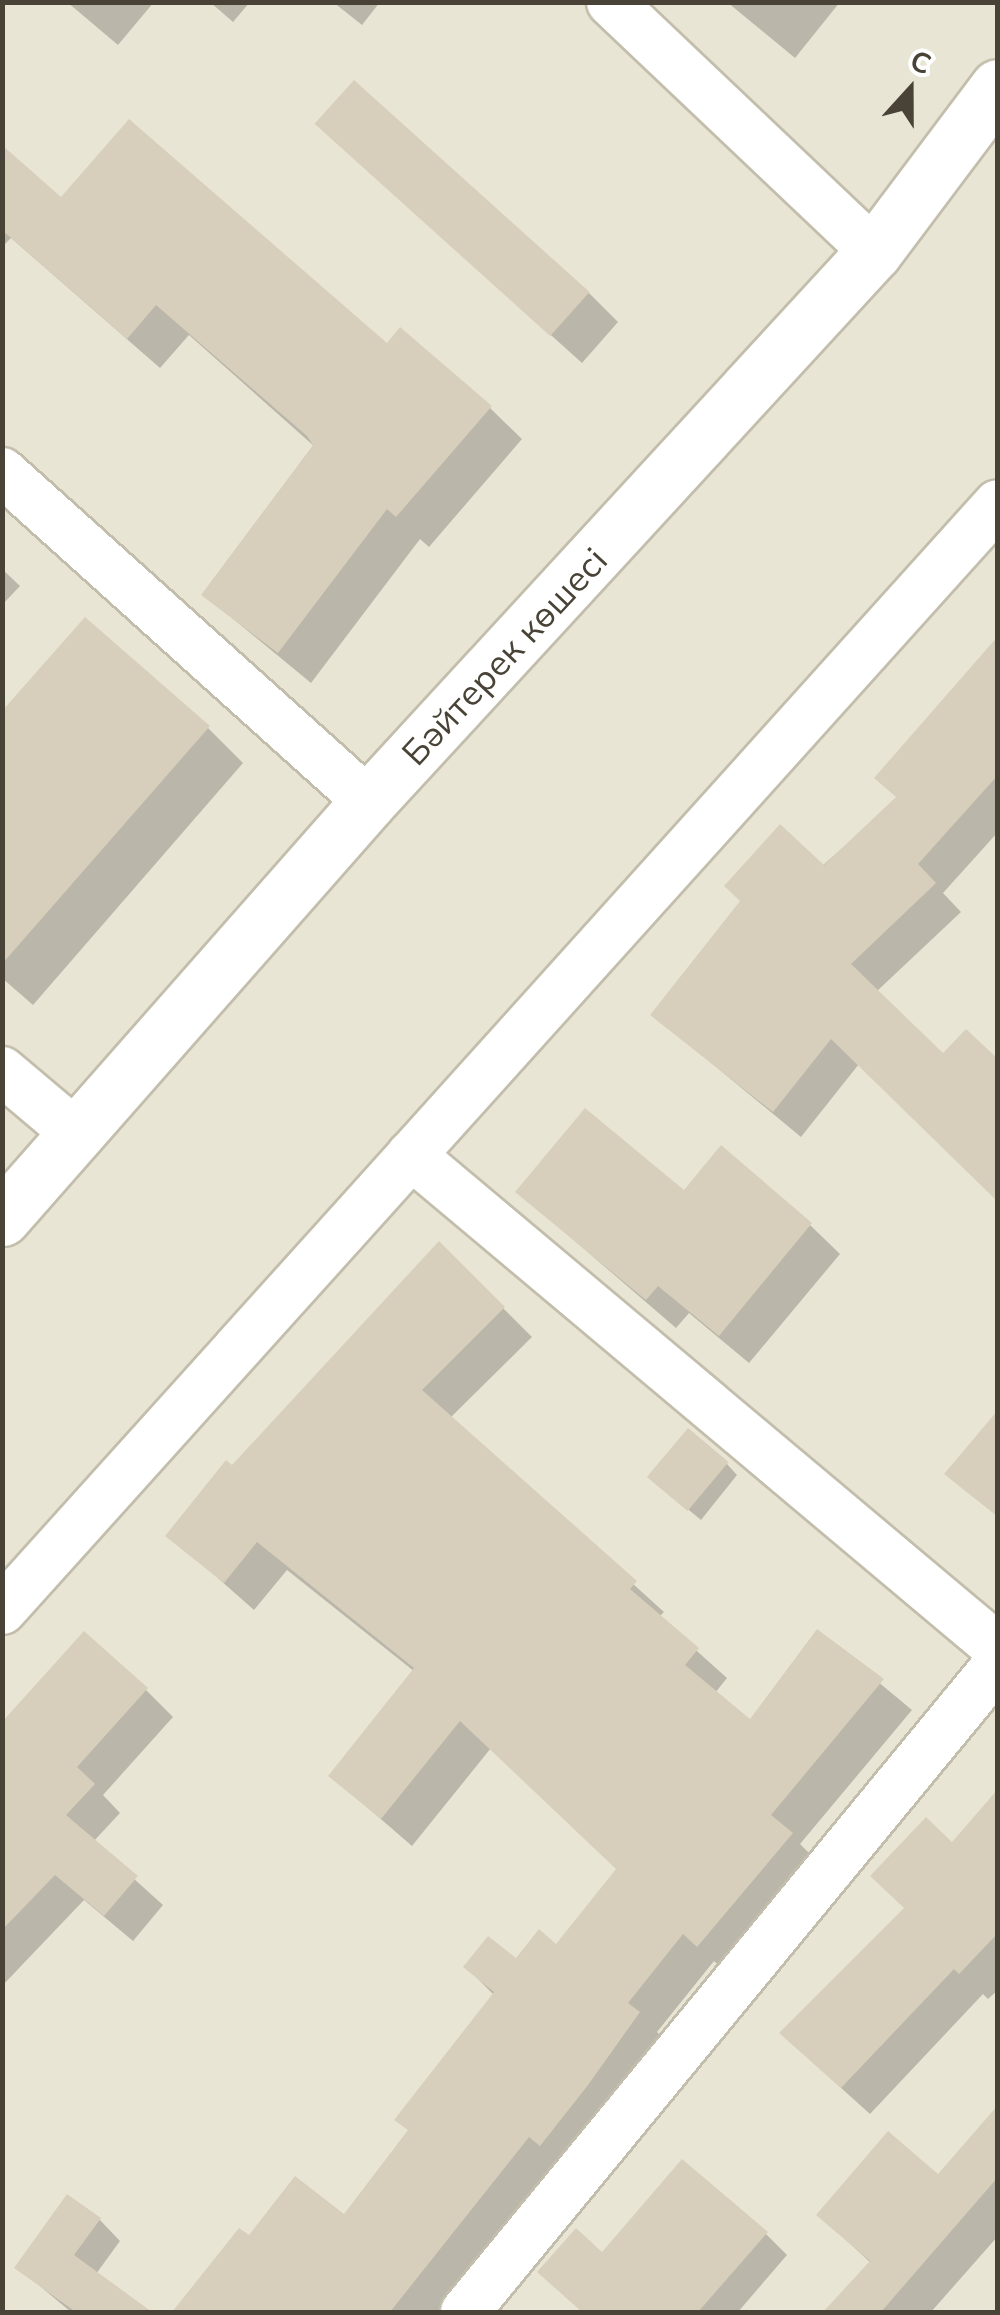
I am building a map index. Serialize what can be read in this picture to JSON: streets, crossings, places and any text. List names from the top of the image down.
{
  "streets": {
    "street": ["Бәйтерек көшесі"]
  },
  "north": "top"
}
